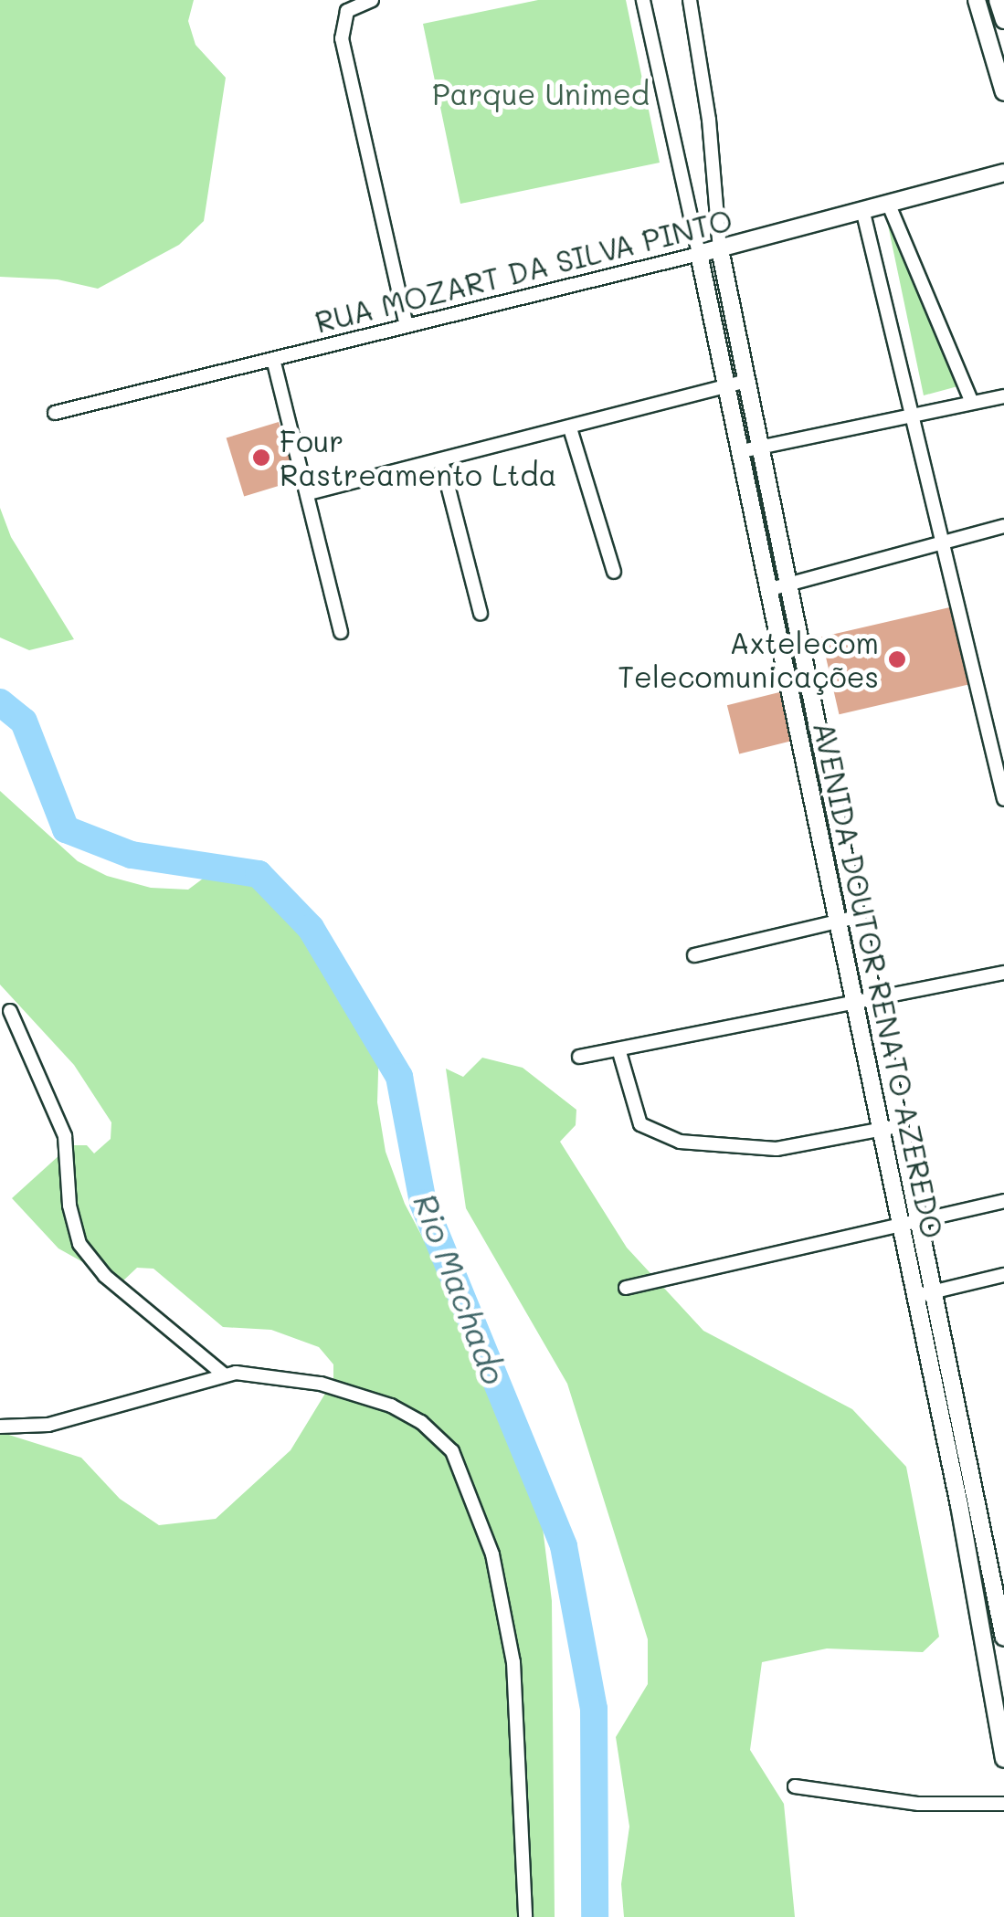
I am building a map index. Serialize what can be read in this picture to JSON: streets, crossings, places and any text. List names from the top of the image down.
{
  "streets": {
    "street": ["RUA MOZART DA SILVA PINTO", "AVENIDA DOUTOR RENATO AZEREDO"]
  },
  "crossings": [
    ["RUA MOZART DA SILVA PINTO", "AVENIDA DOUTOR RENATO AZEREDO"]
  ],
  "water": ["Rio Machado"],
  "parks": ["Parque Unimed"],
  "places": ["Four Rastreamento Ltda", "Axtelecom Telecomunicações"]
}
